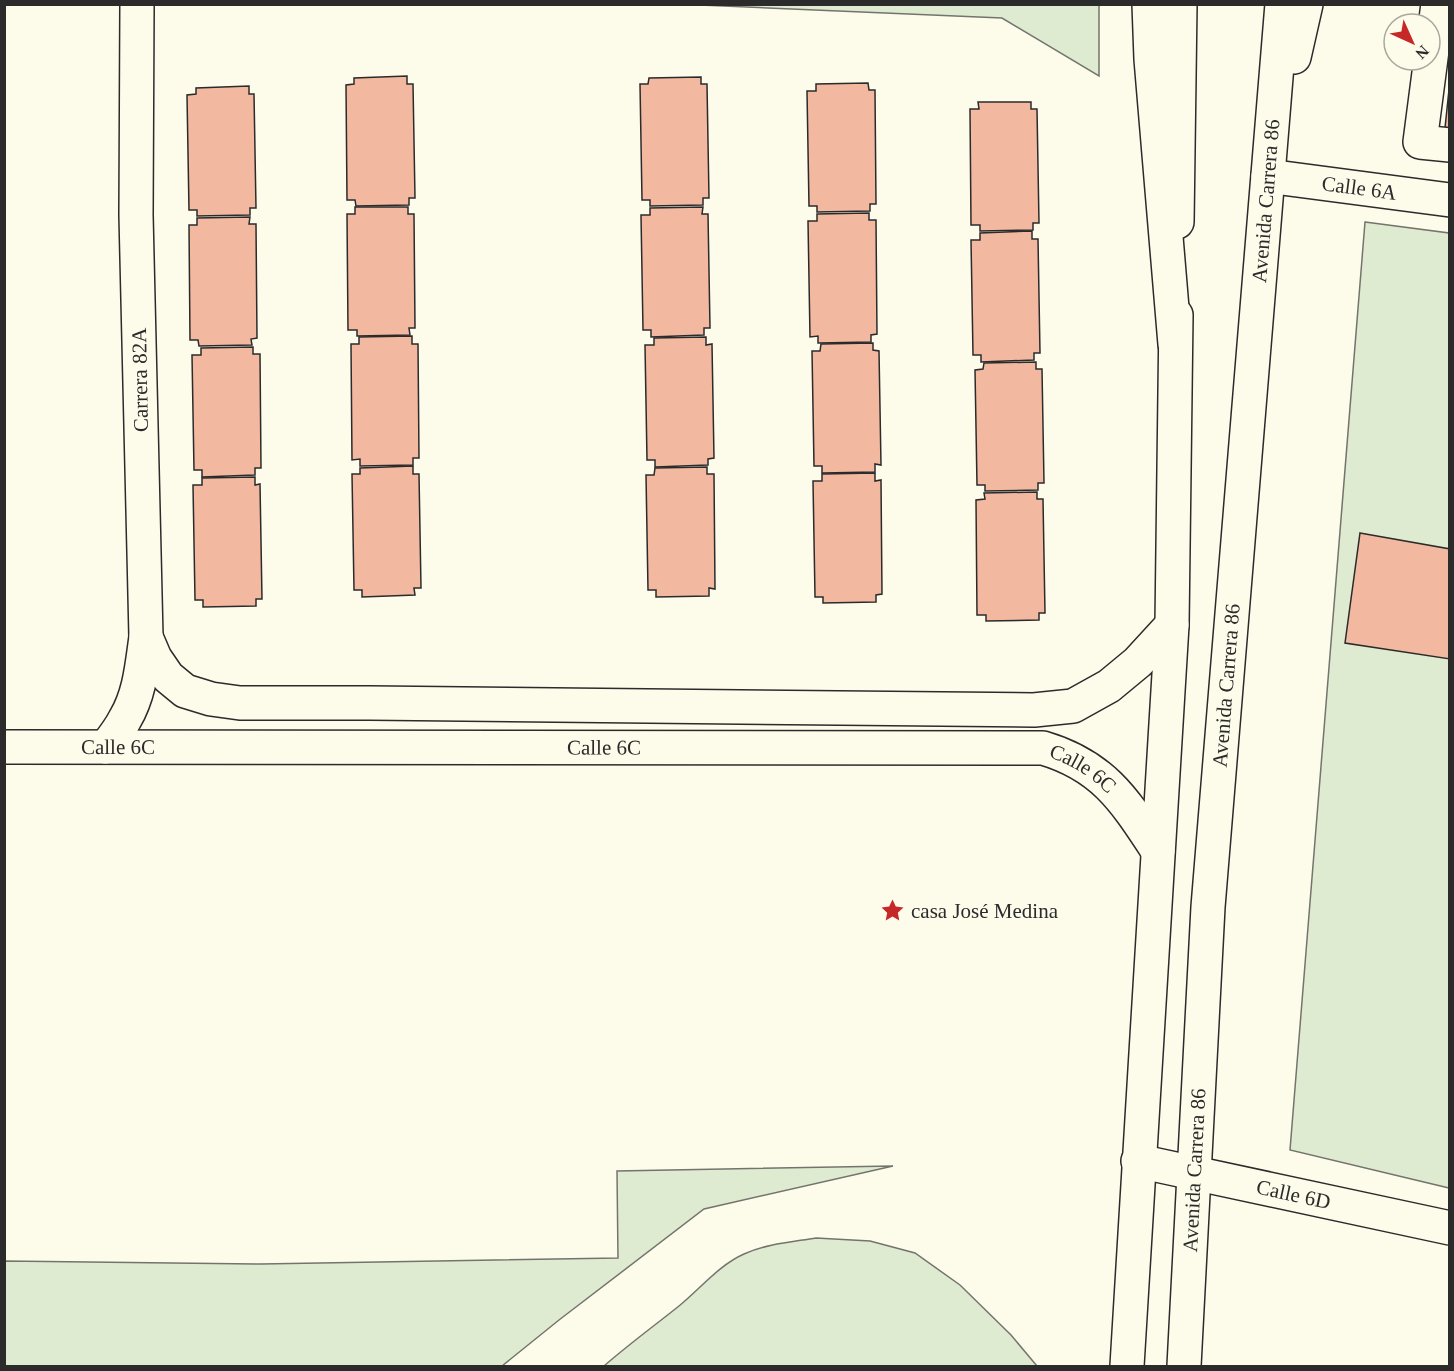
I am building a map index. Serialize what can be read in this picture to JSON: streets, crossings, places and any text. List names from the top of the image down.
{
  "streets": {
    "main road": [
      "Calle 6A",
      "Avenida Carrera 86",
      "Carrera 82A",
      "Calle 6C",
      "Calle 6D"
    ]
  },
  "crossings": [
    ["Calle 6A", "Avenida Carrera 86"],
    ["Avenida Carrera 86", "Calle 6D"],
    ["Carrera 82A", "Calle 6C"]
  ],
  "places": {
    "place": ["casa José Medina"]
  },
  "north": "bottom right"
}
